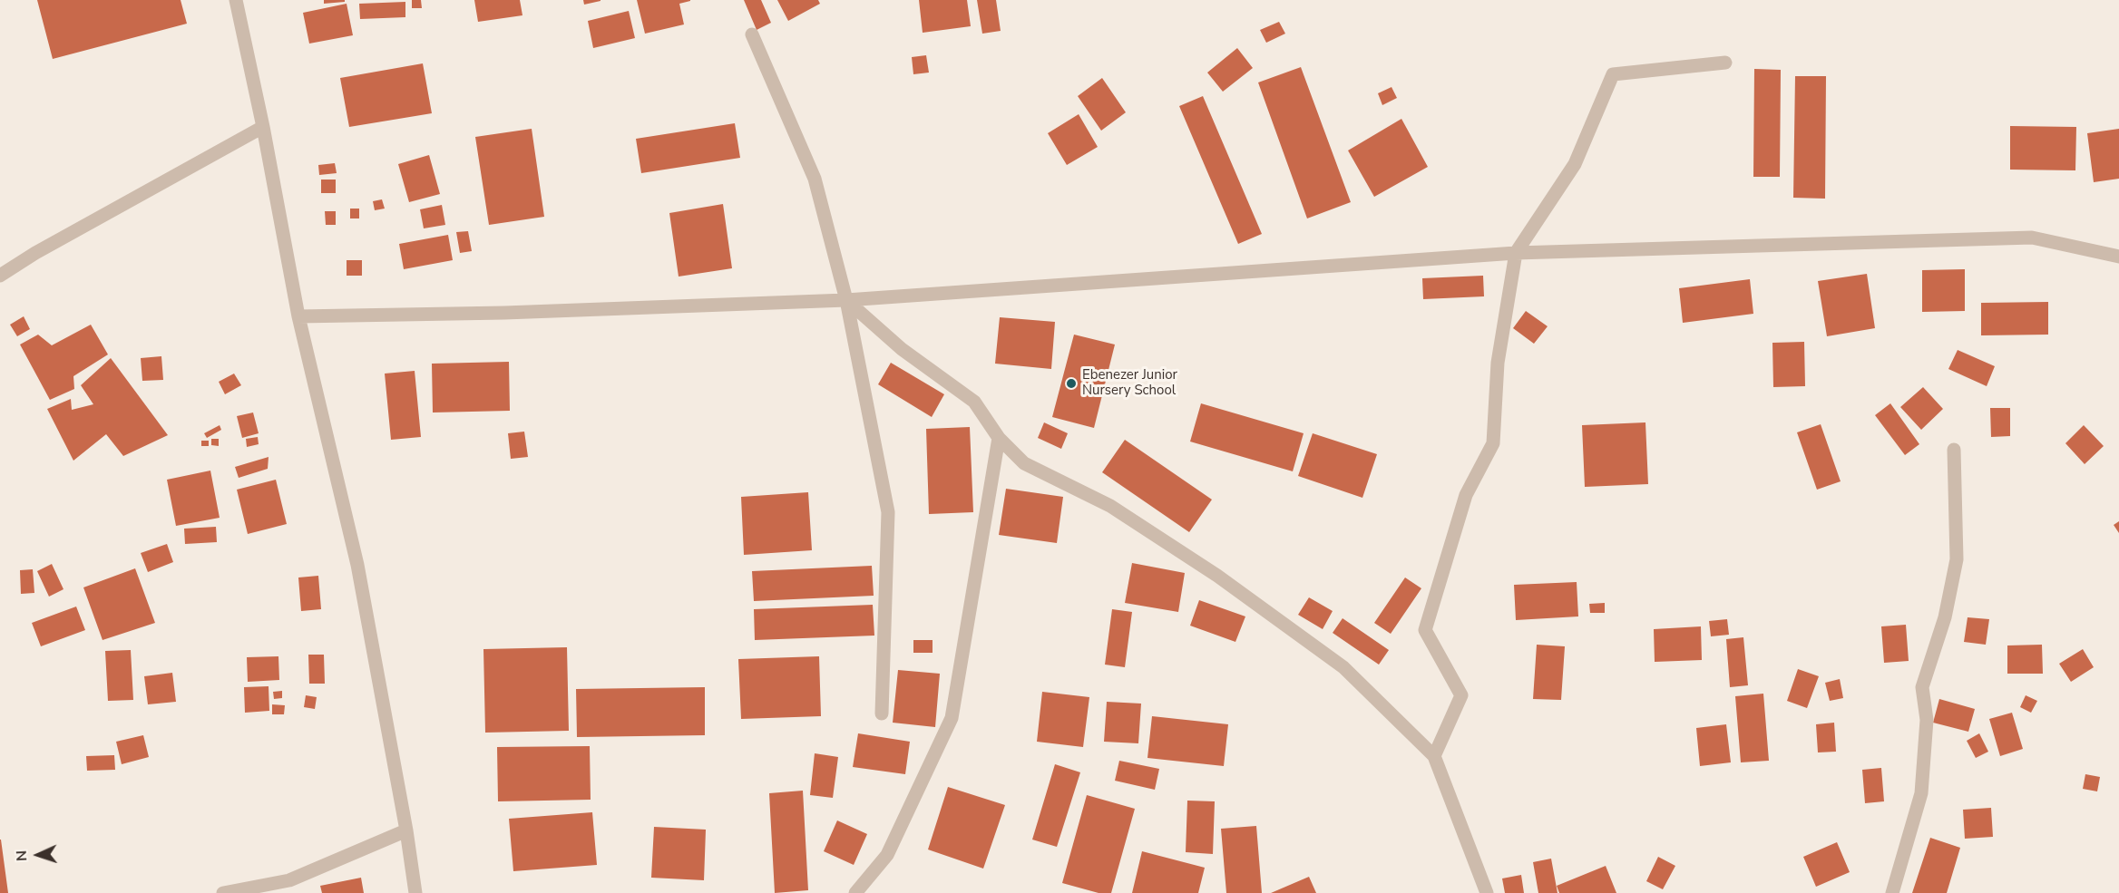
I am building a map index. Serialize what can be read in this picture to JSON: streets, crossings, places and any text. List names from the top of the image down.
{
  "places": ["Ebenezer Junior Nursery School"],
  "north": "left"
}
